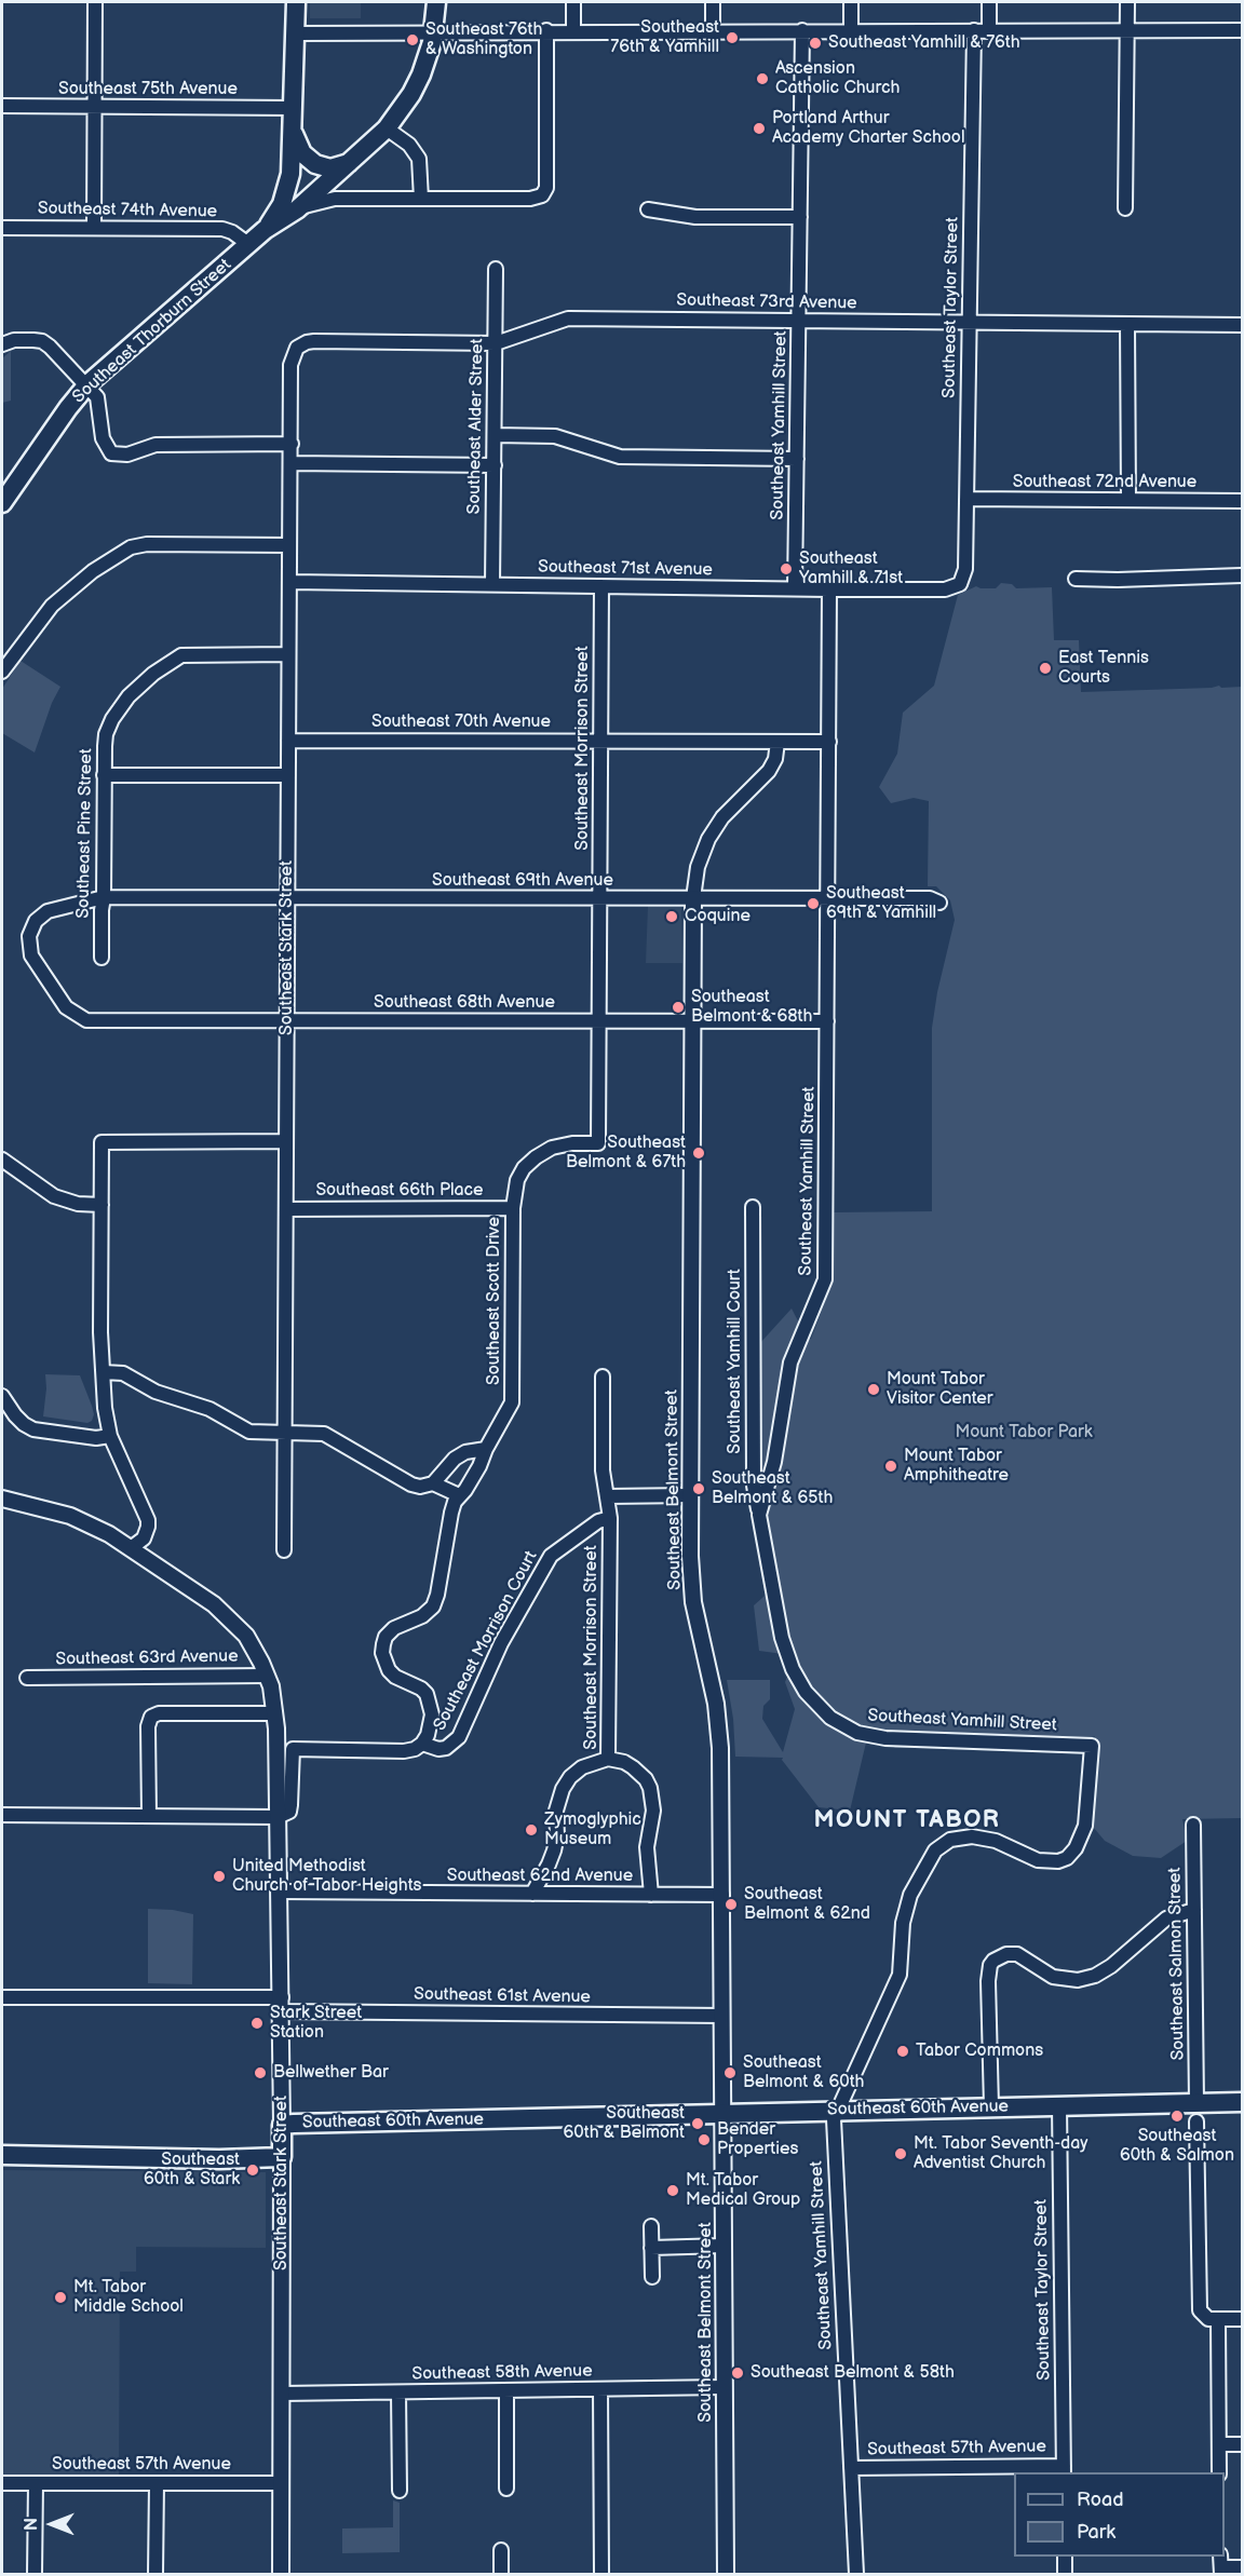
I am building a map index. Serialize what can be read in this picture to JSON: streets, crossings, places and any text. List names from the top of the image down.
{
  "streets": {
    "main road": ["Southeast Thorburn Street", "Southeast Stark Street", "Southeast 60th Avenue"],
    "street": [
      "Southeast 75th Avenue",
      "Southeast 74th Avenue",
      "Southeast 73rd Avenue",
      "Southeast Taylor Street",
      "Southeast Yamhill Street",
      "Southeast Alder Street",
      "Southeast 72nd Avenue",
      "Southeast 71st Avenue",
      "Southeast 70th Avenue",
      "Southeast Morrison Street",
      "Southeast Pine Street",
      "Southeast 69th Avenue",
      "Southeast 68th Avenue",
      "Southeast 66th Place",
      "Southeast Scott Drive",
      "Southeast Yamhill Court",
      "Southeast Belmont Street",
      "Southeast Morrison Court",
      "Southeast 63rd Avenue",
      "Southeast 62nd Avenue",
      "Southeast Salmon Street",
      "Southeast 61st Avenue",
      "Southeast 58th Avenue",
      "Southeast 57th Avenue"
    ]
  },
  "crossings": [
    ["Southeast 74th Avenue", "Southeast Thorburn Street"],
    ["Southeast 73rd Avenue", "Southeast Taylor Street"],
    ["Southeast 73rd Avenue", "Southeast Yamhill Street"],
    ["Southeast 73rd Avenue", "Southeast Alder Street"],
    ["Southeast 73rd Avenue", "Southeast Stark Street"],
    ["Southeast Taylor Street", "Southeast 72nd Avenue"],
    ["Southeast Taylor Street", "Southeast 71st Avenue"],
    ["Southeast Taylor Street", "Southeast 60th Avenue"],
    ["Southeast Taylor Street", "Southeast 57th Avenue"],
    ["Southeast Yamhill Street", "Southeast 71st Avenue"],
    ["Southeast Yamhill Street", "Southeast 70th Avenue"],
    ["Southeast Yamhill Street", "Southeast 69th Avenue"],
    ["Southeast Yamhill Street", "Southeast 68th Avenue"],
    ["Southeast Yamhill Street", "Southeast Yamhill Court"],
    ["Southeast Yamhill Street", "Southeast 60th Avenue"],
    ["Southeast Yamhill Street", "Southeast 57th Avenue"],
    ["Southeast Alder Street", "Southeast 71st Avenue"],
    ["Southeast 71st Avenue", "Southeast Morrison Street"],
    ["Southeast 71st Avenue", "Southeast Stark Street"],
    ["Southeast 70th Avenue", "Southeast Morrison Street"],
    ["Southeast 70th Avenue", "Southeast Stark Street"],
    ["Southeast 70th Avenue", "Southeast Belmont Street"],
    ["Southeast Morrison Street", "Southeast 69th Avenue"],
    ["Southeast Morrison Street", "Southeast 68th Avenue"],
    ["Southeast Morrison Street", "Southeast Scott Drive"],
    ["Southeast Morrison Street", "Southeast Morrison Court"],
    ["Southeast Morrison Street", "Southeast 62nd Avenue"],
    ["Southeast Pine Street", "Southeast 69th Avenue"],
    ["Southeast Pine Street", "Southeast Stark Street"],
    ["Southeast 69th Avenue", "Southeast Stark Street"],
    ["Southeast 69th Avenue", "Southeast 68th Avenue"],
    ["Southeast 69th Avenue", "Southeast Belmont Street"],
    ["Southeast Stark Street", "Southeast 68th Avenue"],
    ["Southeast Stark Street", "Southeast 66th Place"],
    ["Southeast Stark Street", "Southeast 62nd Avenue"],
    ["Southeast Stark Street", "Southeast 61st Avenue"],
    ["Southeast Stark Street", "Southeast 60th Avenue"],
    ["Southeast Stark Street", "Southeast 58th Avenue"],
    ["Southeast Stark Street", "Southeast 57th Avenue"],
    ["Southeast 68th Avenue", "Southeast Belmont Street"],
    ["Southeast 66th Place", "Southeast Scott Drive"],
    ["Southeast Scott Drive", "Southeast Morrison Court"],
    ["Southeast Belmont Street", "Southeast 62nd Avenue"],
    ["Southeast Belmont Street", "Southeast 61st Avenue"],
    ["Southeast Belmont Street", "Southeast 60th Avenue"],
    ["Southeast Belmont Street", "Southeast 58th Avenue"],
    ["Southeast Salmon Street", "Southeast 60th Avenue"]
  ],
  "districts": ["MOUNT TABOR"],
  "parks": ["Mount Tabor Park"],
  "places": [
    "Southeast 76th & Yamhill",
    "Southeast 76th & Washington",
    "Southeast Yamhill & 76th",
    "Ascension Catholic Church",
    "Portland Arthur Academy Charter School",
    "Southeast Yamhill & 71st",
    "East Tennis Courts",
    "Southeast 69th & Yamhill",
    "Coquine",
    "Southeast Belmont & 68th",
    "Southeast Belmont & 67th",
    "Mount Tabor Visitor Center",
    "Mount Tabor Amphitheatre",
    "Southeast Belmont & 65th",
    "Zymoglyphic Museum",
    "United Methodist Church of Tabor Heights",
    "Southeast Belmont & 62nd",
    "Stark Street Station",
    "Tabor Commons",
    "Bellwether Bar",
    "Southeast Belmont & 60th",
    "Southeast 60th & Salmon",
    "Southeast 60th & Belmont",
    "Bender Properties",
    "Mt. Tabor Seventh-day Adventist Church",
    "Southeast 60th & Stark",
    "Mt. Tabor Medical Group",
    "Mt. Tabor Middle School",
    "Southeast Belmont & 58th"
  ],
  "legend": ["Road", "Park"],
  "north": "left"
}
